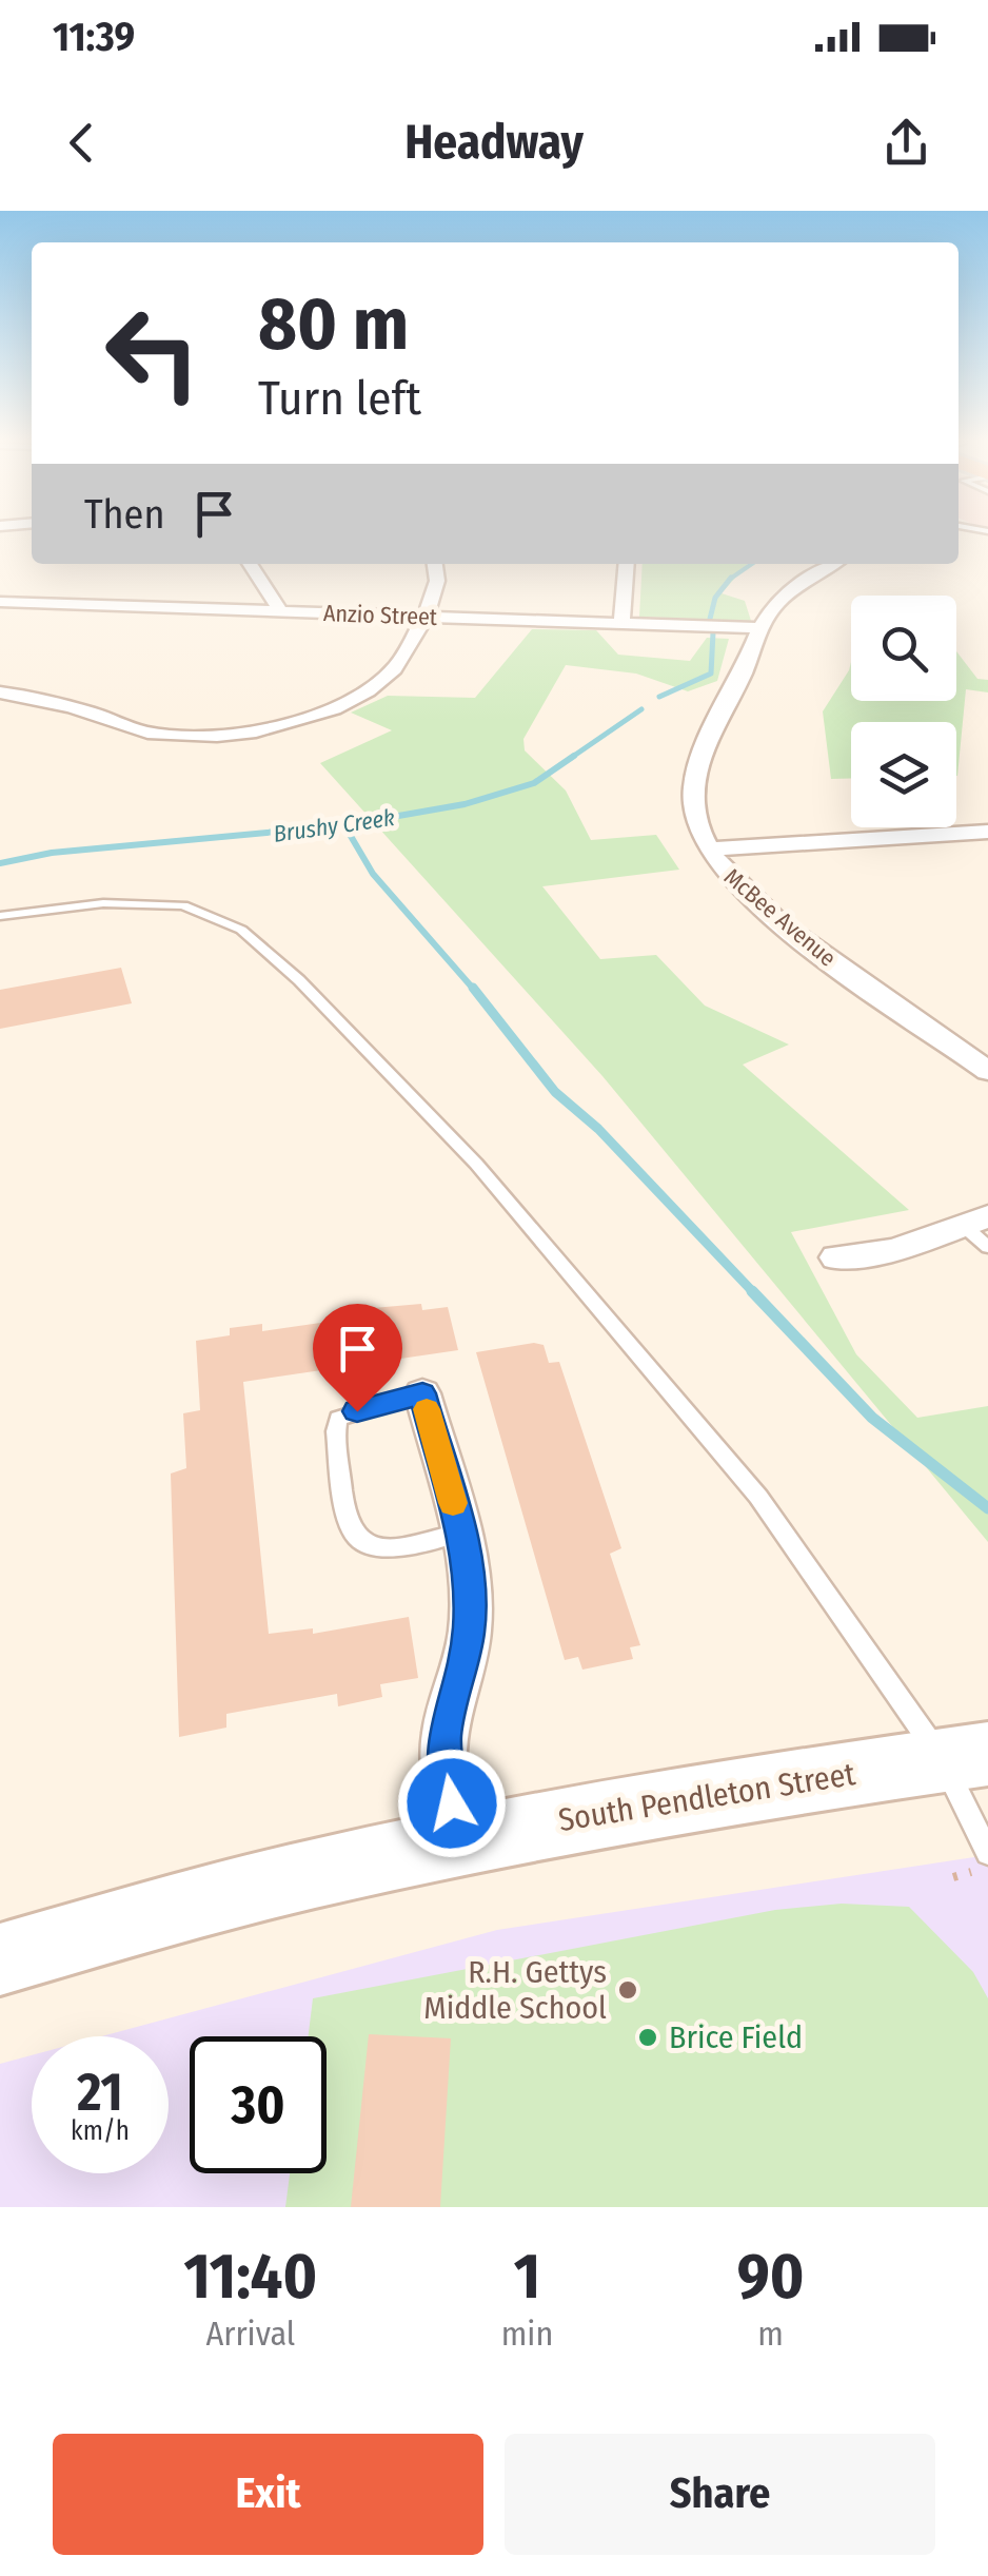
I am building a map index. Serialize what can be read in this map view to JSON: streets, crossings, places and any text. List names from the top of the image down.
{
  "streets": {
    "main road": ["South Pendleton Street"],
    "street": ["Anzio Street", "McBee Avenue"]
  },
  "crossings": [
    ["Anzio Street", "McBee Avenue"]
  ],
  "water": ["Brushy Creek"],
  "places": ["R.H. Gettys Middle School", "Brice Field"],
  "page": {
    "status": "11:39",
    "header": "Headway",
    "turn": ["80 m", "Turn left"],
    "then": "Then",
    "speed": "21 km/h",
    "limit": "30",
    "eta": [
      "11:40",
      "Arrival",
      "1",
      "min",
      "90",
      "m"
    ],
    "buttons": ["Exit", "Share"]
  }
}
